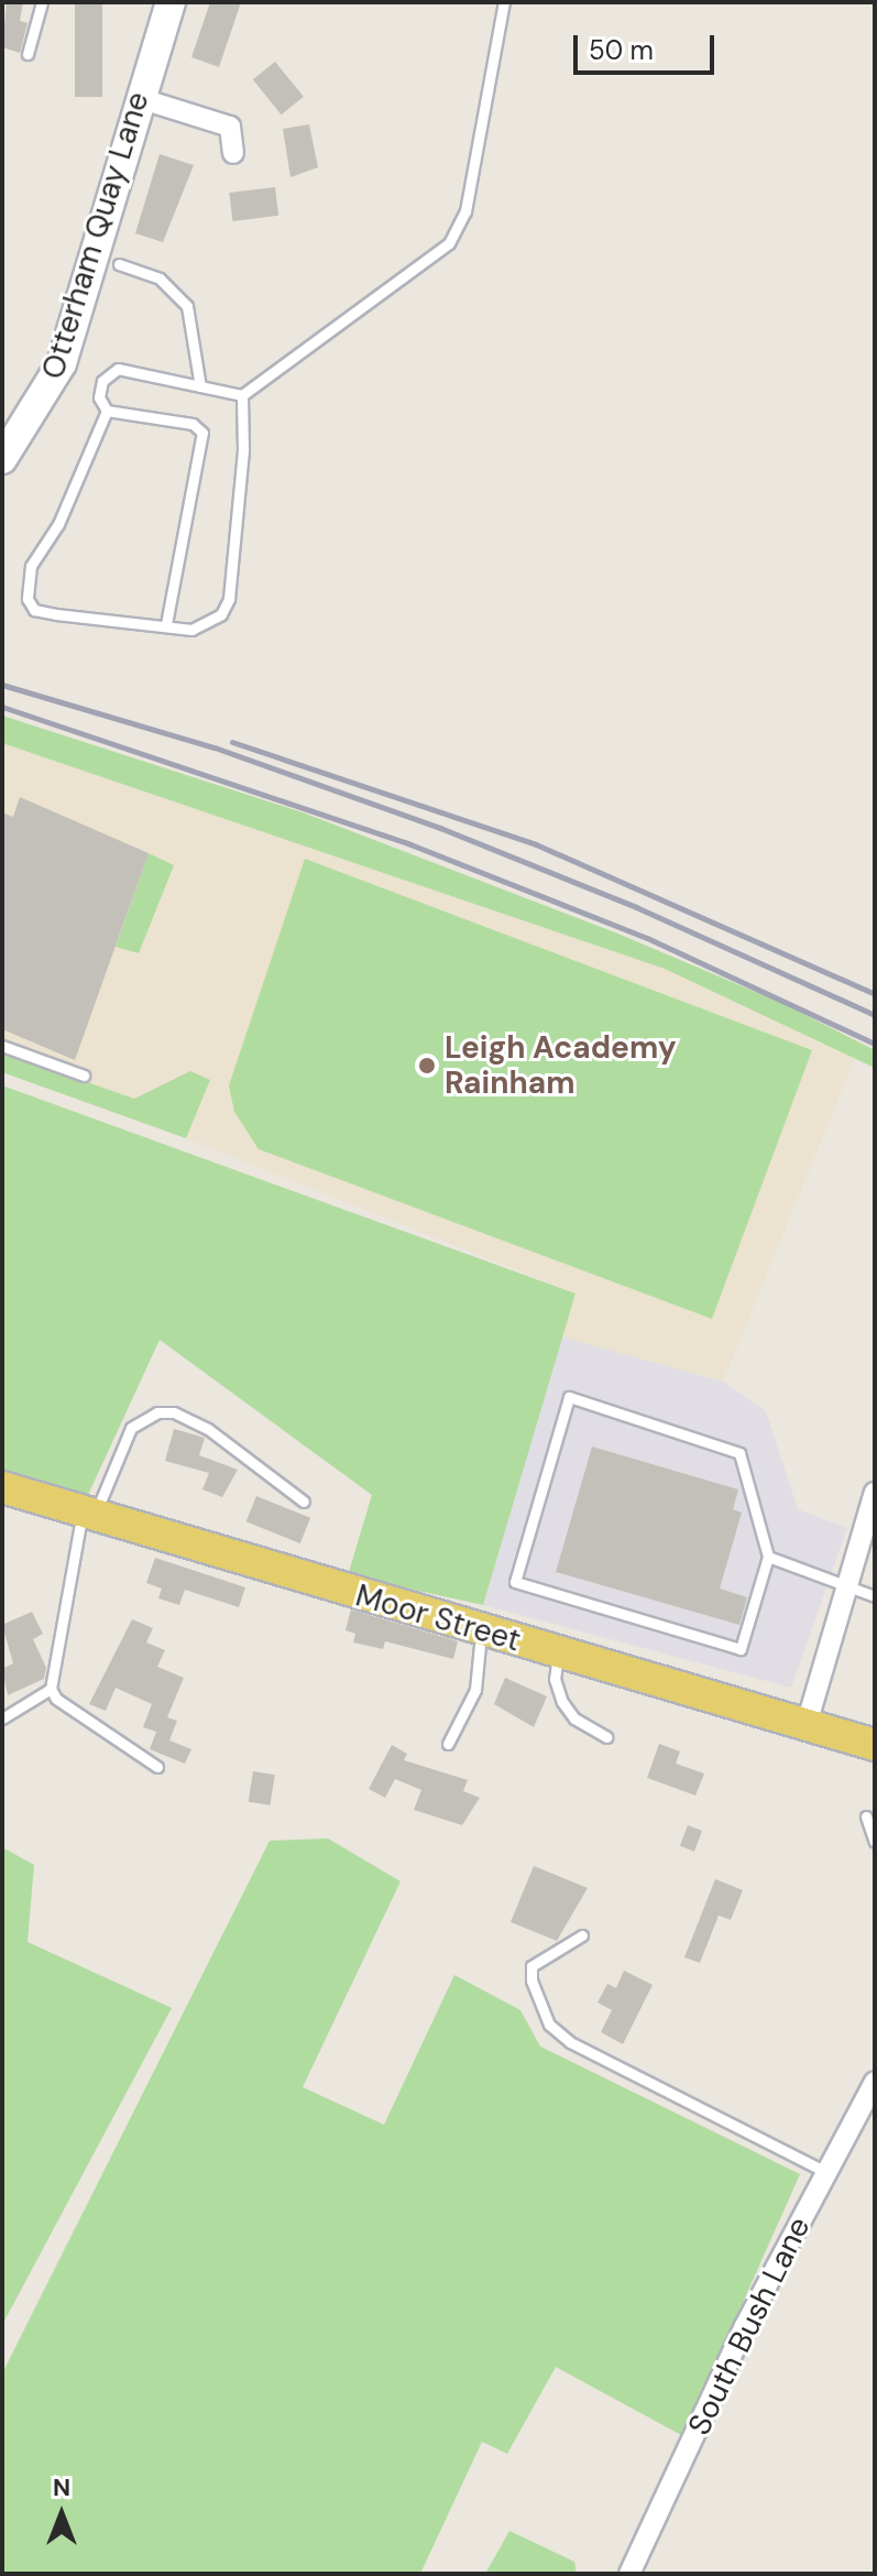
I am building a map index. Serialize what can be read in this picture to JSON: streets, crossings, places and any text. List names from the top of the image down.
{
  "streets": {
    "main road": ["Moor Street"],
    "street": ["Otterham Quay Lane", "South Bush Lane"]
  },
  "places": ["Leigh Academy Rainham"],
  "scale_bar": "50 m",
  "north": "top"
}
